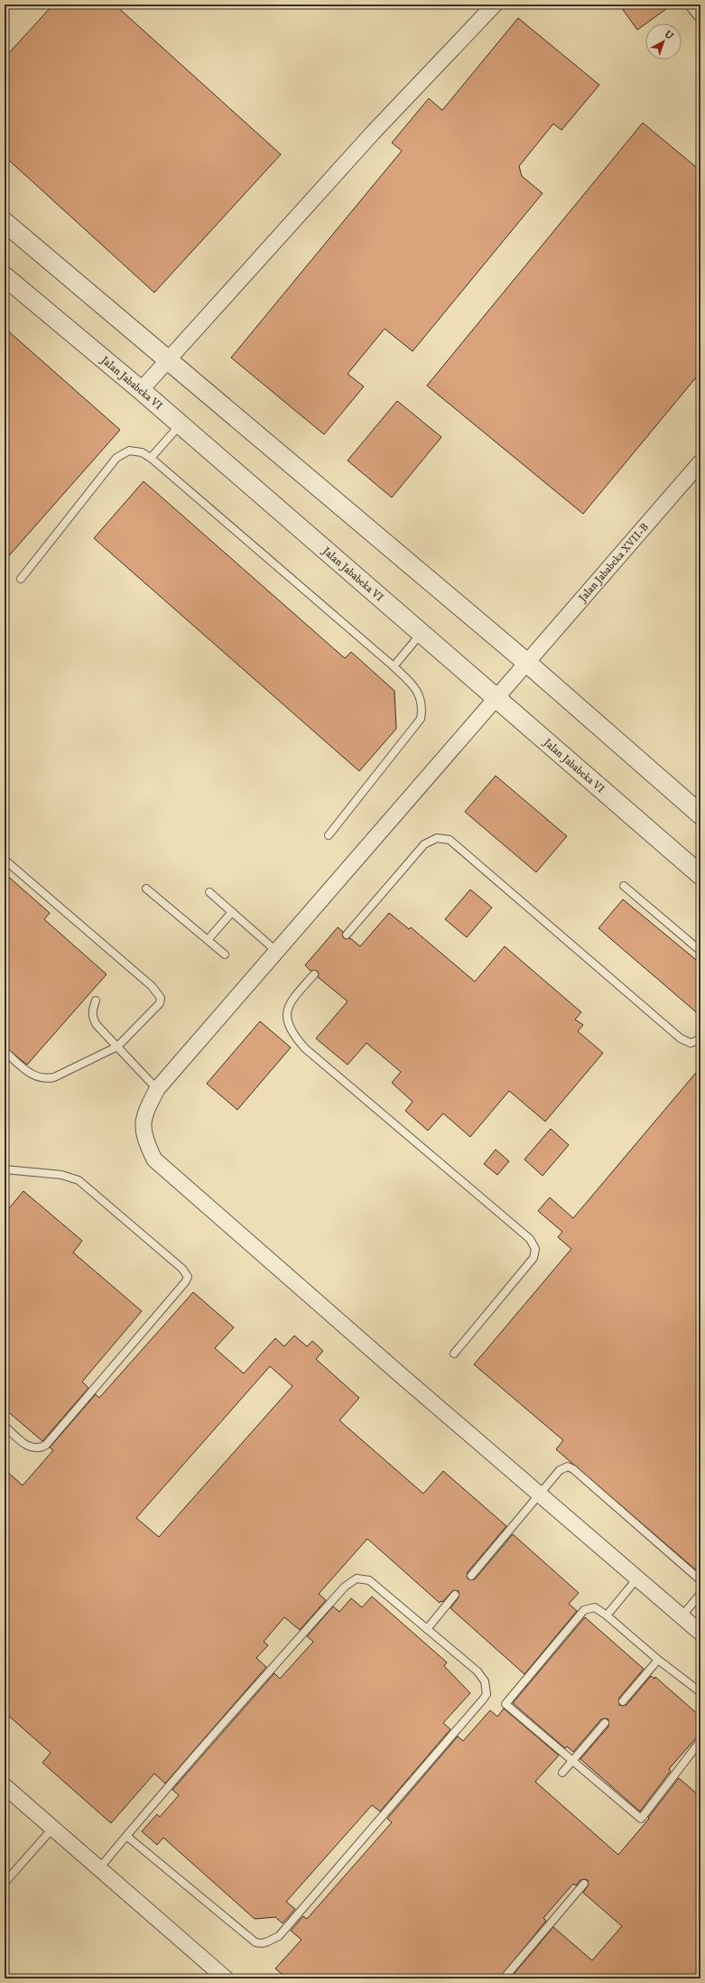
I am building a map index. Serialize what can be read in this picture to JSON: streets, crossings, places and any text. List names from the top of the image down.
{
  "streets": {
    "street": ["Jalan Jababeka VI", "Jalan Jababeka XVII-B"]
  },
  "crossings": [
    ["Jalan Jababeka VI", "Jalan Jababeka XVII-B"]
  ],
  "north": "top right"
}
